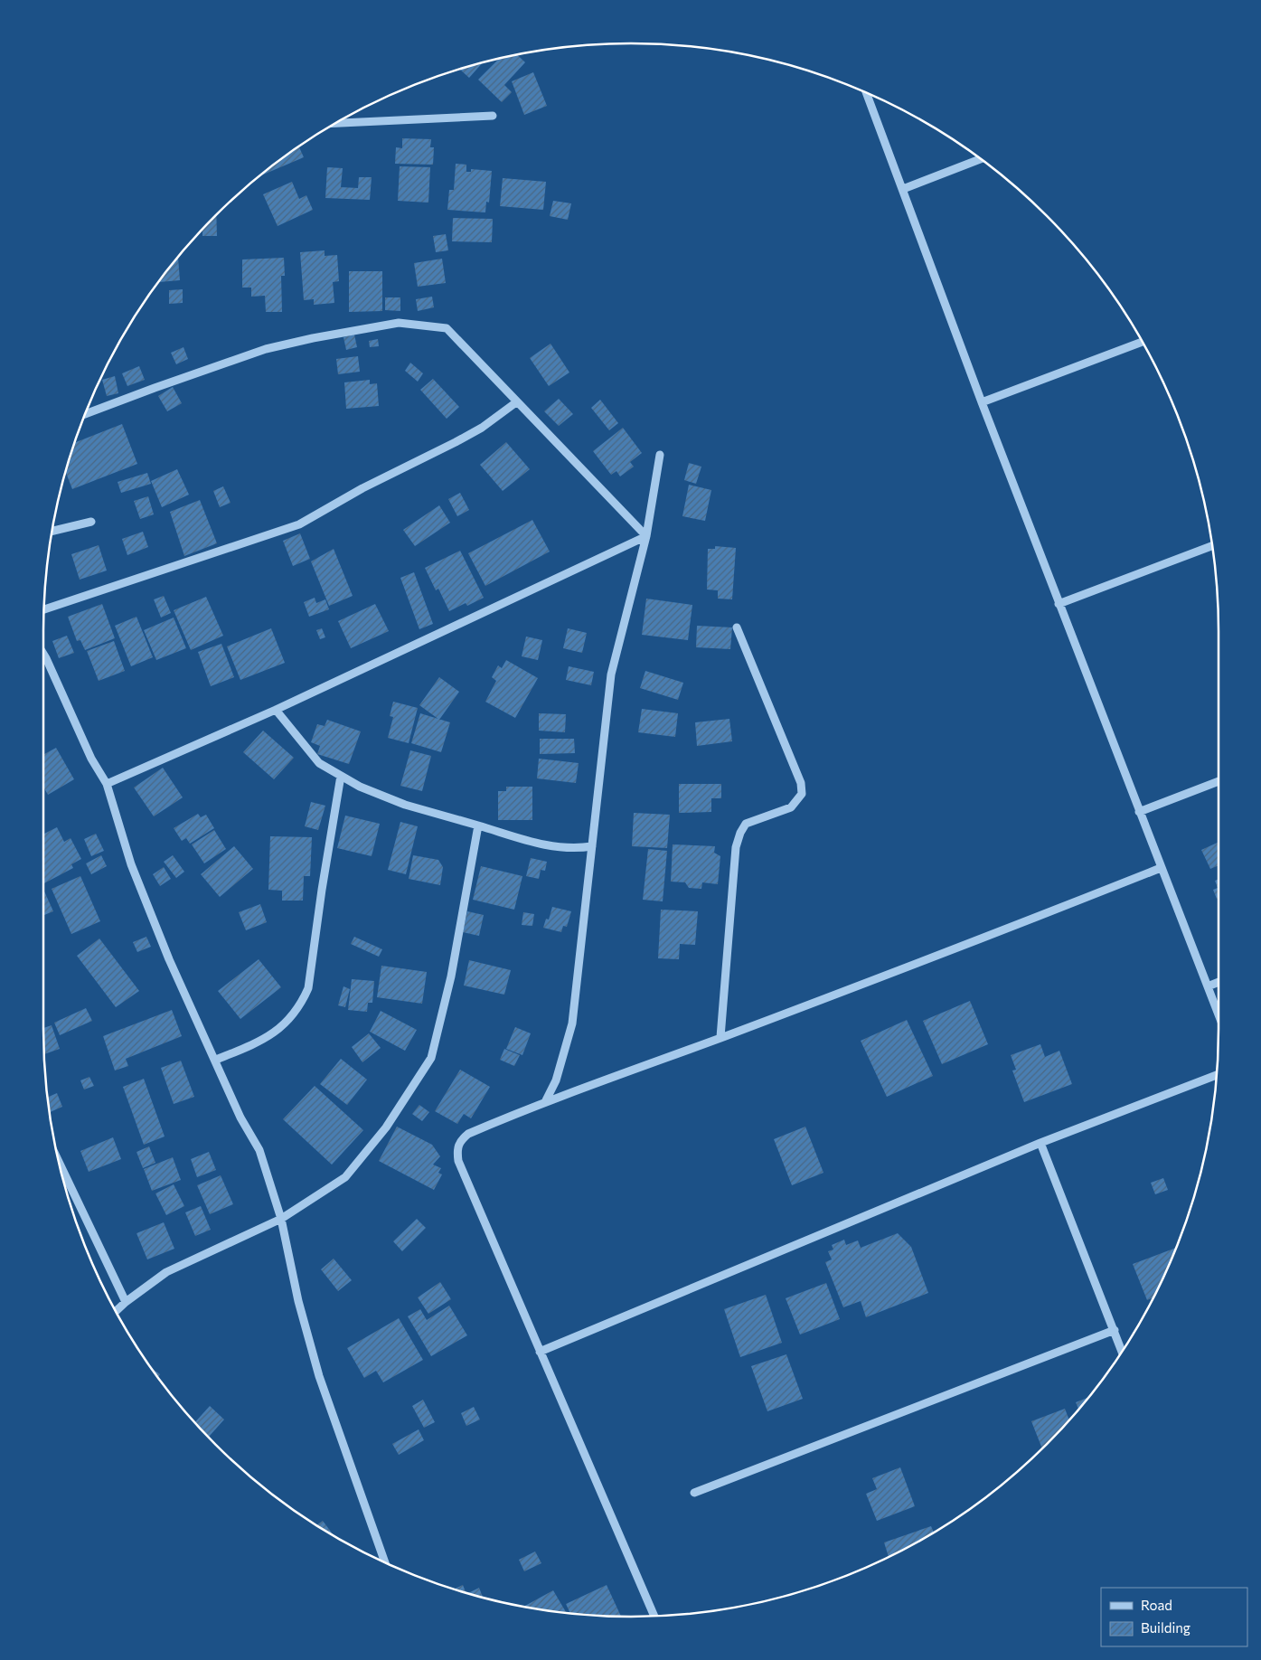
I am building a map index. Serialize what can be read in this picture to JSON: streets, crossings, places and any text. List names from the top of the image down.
{
  "legend": ["Road", "Building"]
}
